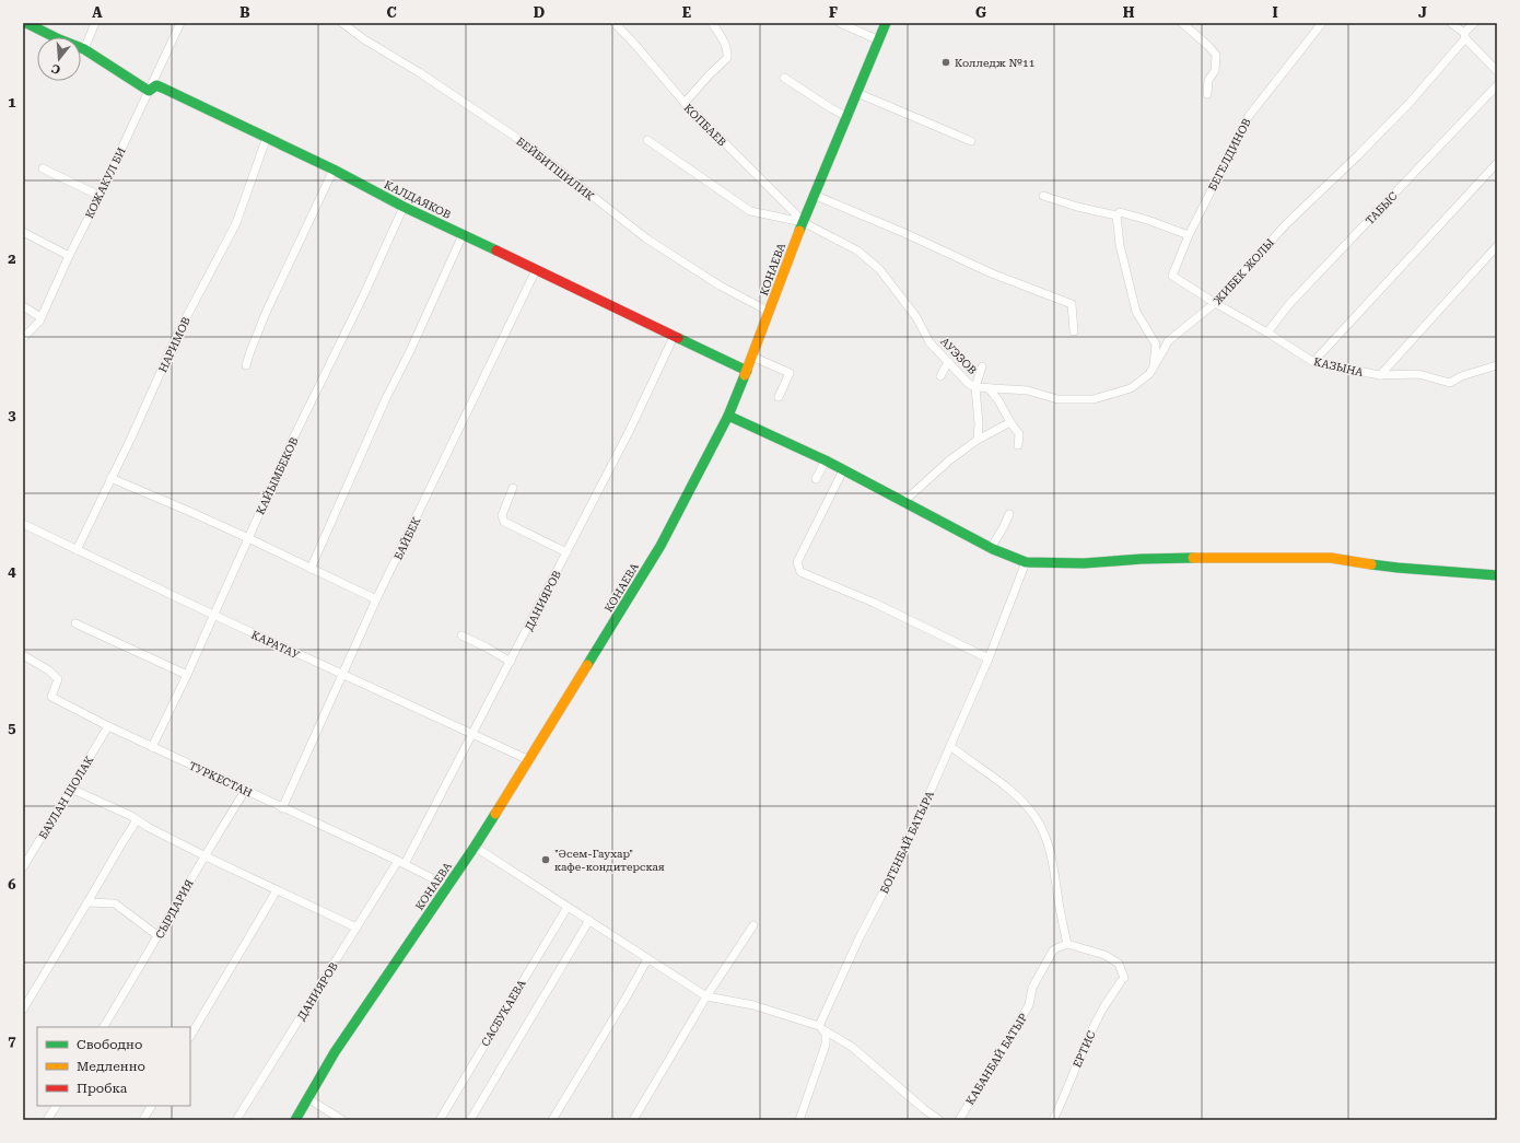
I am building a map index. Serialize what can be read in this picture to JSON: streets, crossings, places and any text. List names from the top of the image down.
{
  "streets": {
    "street": [
      "КОПБАЕВ",
      "БЕГЕЛДИНОВ",
      "БЕЙБИТШИЛИК",
      "КОЖАКУЛ БИ",
      "КАЛДАЯКОВ",
      "ТАБЫС",
      "КОНАЕВА",
      "ЖИБЕК ЖОЛЫ",
      "НАРИМОВ",
      "АУЭЗОВ",
      "КАЗЫНА",
      "КАЙЫМБЕКОВ",
      "БАЙБЕК",
      "ДАНИЯРОВ",
      "КАРАТАУ",
      "ТУРКЕСТАН",
      "БАУЛАН ШОЛАК",
      "БОГЕНБАЙ БАТЫРА",
      "СЫРДАРИЯ",
      "САСБУКАЕВА",
      "ЕРТИС",
      "КАБАНБАЙ БАТЫР"
    ]
  },
  "crossings": [
    ["КОПБАЕВ", "КОНАЕВА"],
    ["КОПБАЕВ", "АУЭЗОВ"],
    ["БЕГЕЛДИНОВ", "КАЗЫНА"],
    ["БЕЙБИТШИЛИК", "КОНАЕВА"],
    ["КОЖАКУЛ БИ", "КАЛДАЯКОВ"],
    ["КАЛДАЯКОВ", "КОНАЕВА"],
    ["КАЛДАЯКОВ", "НАРИМОВ"],
    ["КАЛДАЯКОВ", "КАЙЫМБЕКОВ"],
    ["КАЛДАЯКОВ", "БАЙБЕК"],
    ["КАЛДАЯКОВ", "ДАНИЯРОВ"],
    ["ТАБЫС", "КАЗЫНА"],
    ["КОНАЕВА", "АУЭЗОВ"],
    ["КОНАЕВА", "КАРАТАУ"],
    ["КОНАЕВА", "ТУРКЕСТАН"],
    ["ЖИБЕК ЖОЛЫ", "АУЭЗОВ"],
    ["ЖИБЕК ЖОЛЫ", "КАЗЫНА"],
    ["НАРИМОВ", "КАРАТАУ"],
    ["КАЙЫМБЕКОВ", "КАРАТАУ"],
    ["КАЙЫМБЕКОВ", "ТУРКЕСТАН"],
    ["БАЙБЕК", "КАРАТАУ"],
    ["БАЙБЕК", "ТУРКЕСТАН"],
    ["ДАНИЯРОВ", "КАРАТАУ"],
    ["ДАНИЯРОВ", "ТУРКЕСТАН"],
    ["ТУРКЕСТАН", "БАУЛАН ШОЛАК"],
    ["ТУРКЕСТАН", "СЫРДАРИЯ"],
    ["ЕРТИС", "КАБАНБАЙ БАТЫР"]
  ],
  "places": ["Колледж №11", "\"Әсем-Гаухар\" кафе-кондитерская"],
  "legend": ["Свободно", "Медленно", "Пробка"],
  "north": "bottom",
  "grid": {
    "columns": [
      "A",
      "B",
      "C",
      "D",
      "E",
      "F",
      "G",
      "H",
      "I",
      "J"
    ],
    "rows": [
      "1",
      "2",
      "3",
      "4",
      "5",
      "6",
      "7"
    ]
  }
}
